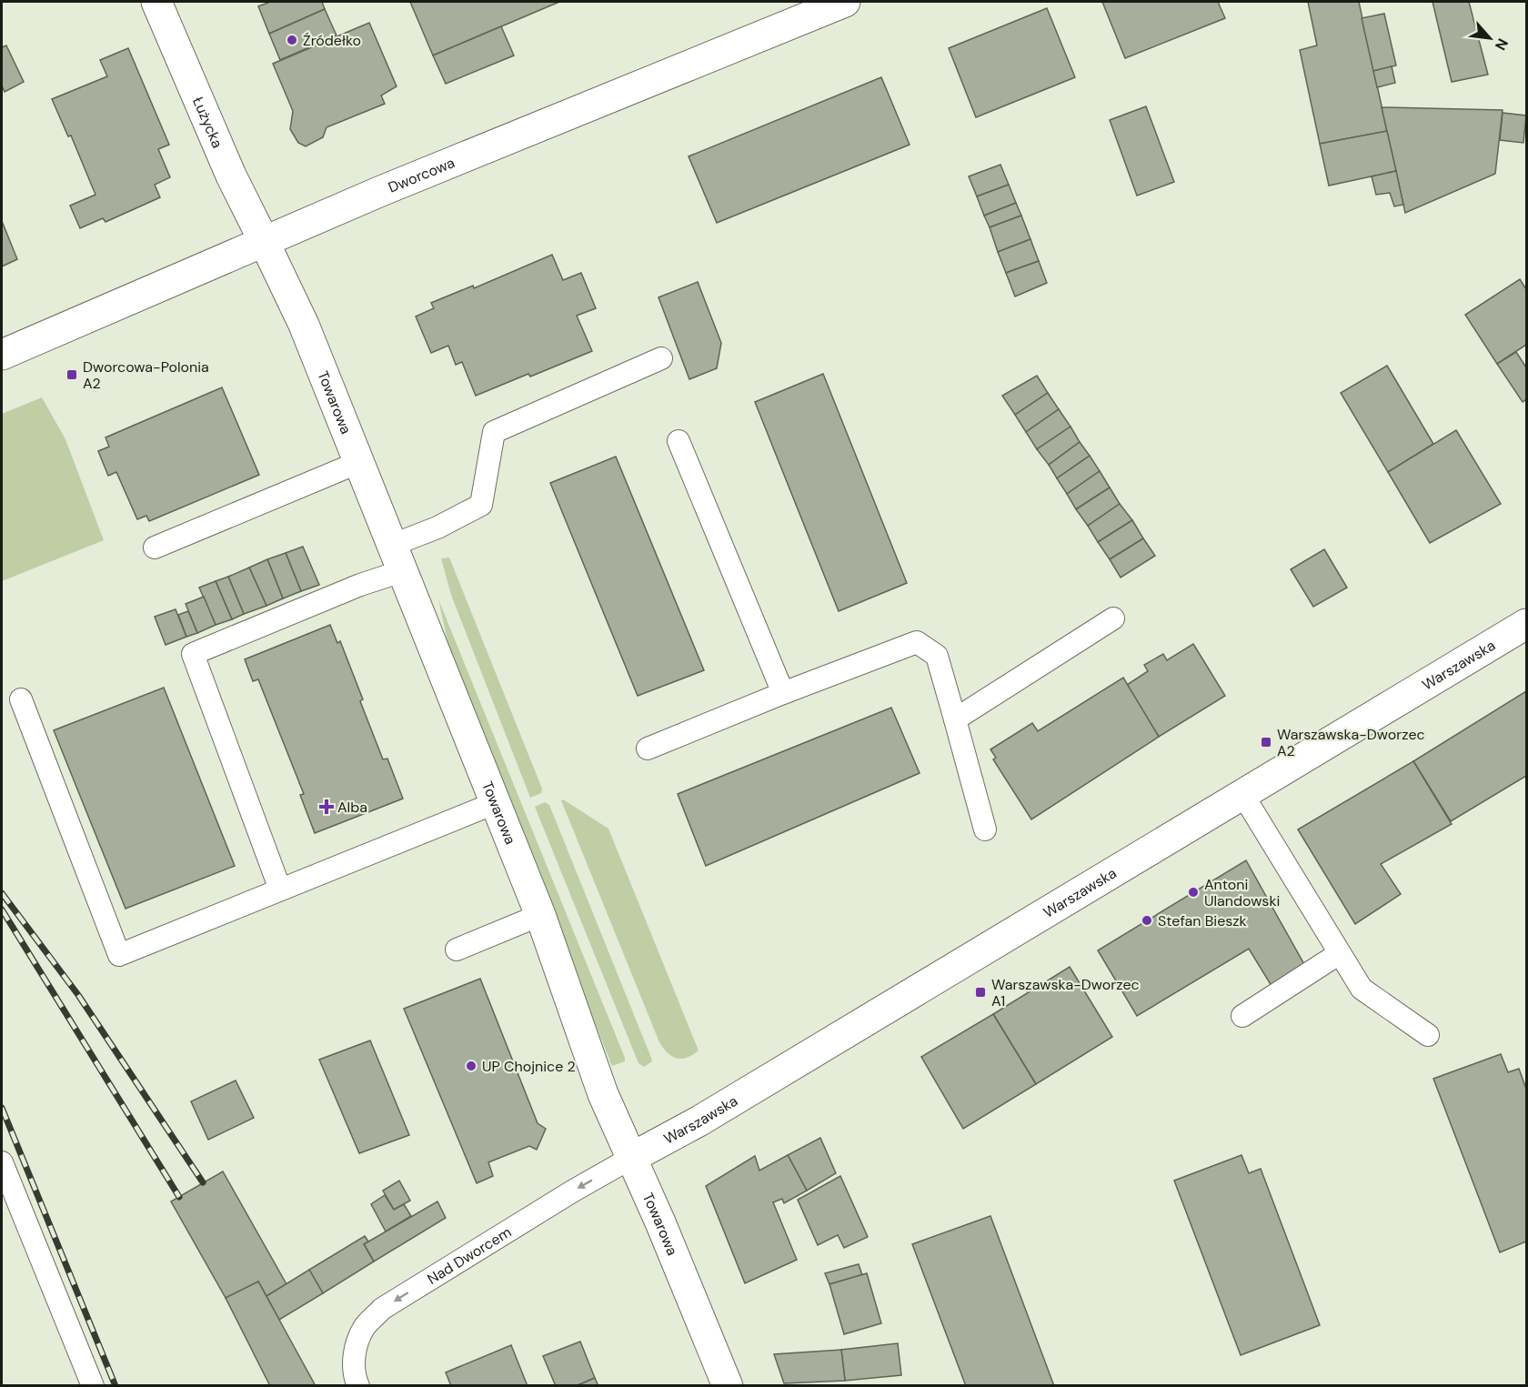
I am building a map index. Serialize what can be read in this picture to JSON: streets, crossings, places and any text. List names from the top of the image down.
{
  "streets": {
    "street": [
      "Łużycka",
      "Dworcowa",
      "Towarowa",
      "Warszawska"
    ],
    "lane": ["Nad Dworcem"]
  },
  "crossings": [
    ["Łużycka", "Dworcowa"],
    ["Łużycka", "Towarowa"],
    ["Dworcowa", "Towarowa"],
    ["Towarowa", "Warszawska"],
    ["Towarowa", "Nad Dworcem"],
    ["Warszawska", "Nad Dworcem"]
  ],
  "one_way": ["Nad Dworcem"],
  "places": {
    "other": [
      "Źródełko",
      "Antoni Ulandowski",
      "Stefan Bieszk",
      "UP Chojnice 2"
    ],
    "transit": ["Dworcowa-Polonia A2", "Warszawska-Dworzec A2", "Warszawska-Dworzec A1"],
    "health": ["Alba"]
  },
  "north": "bottom right"
}
